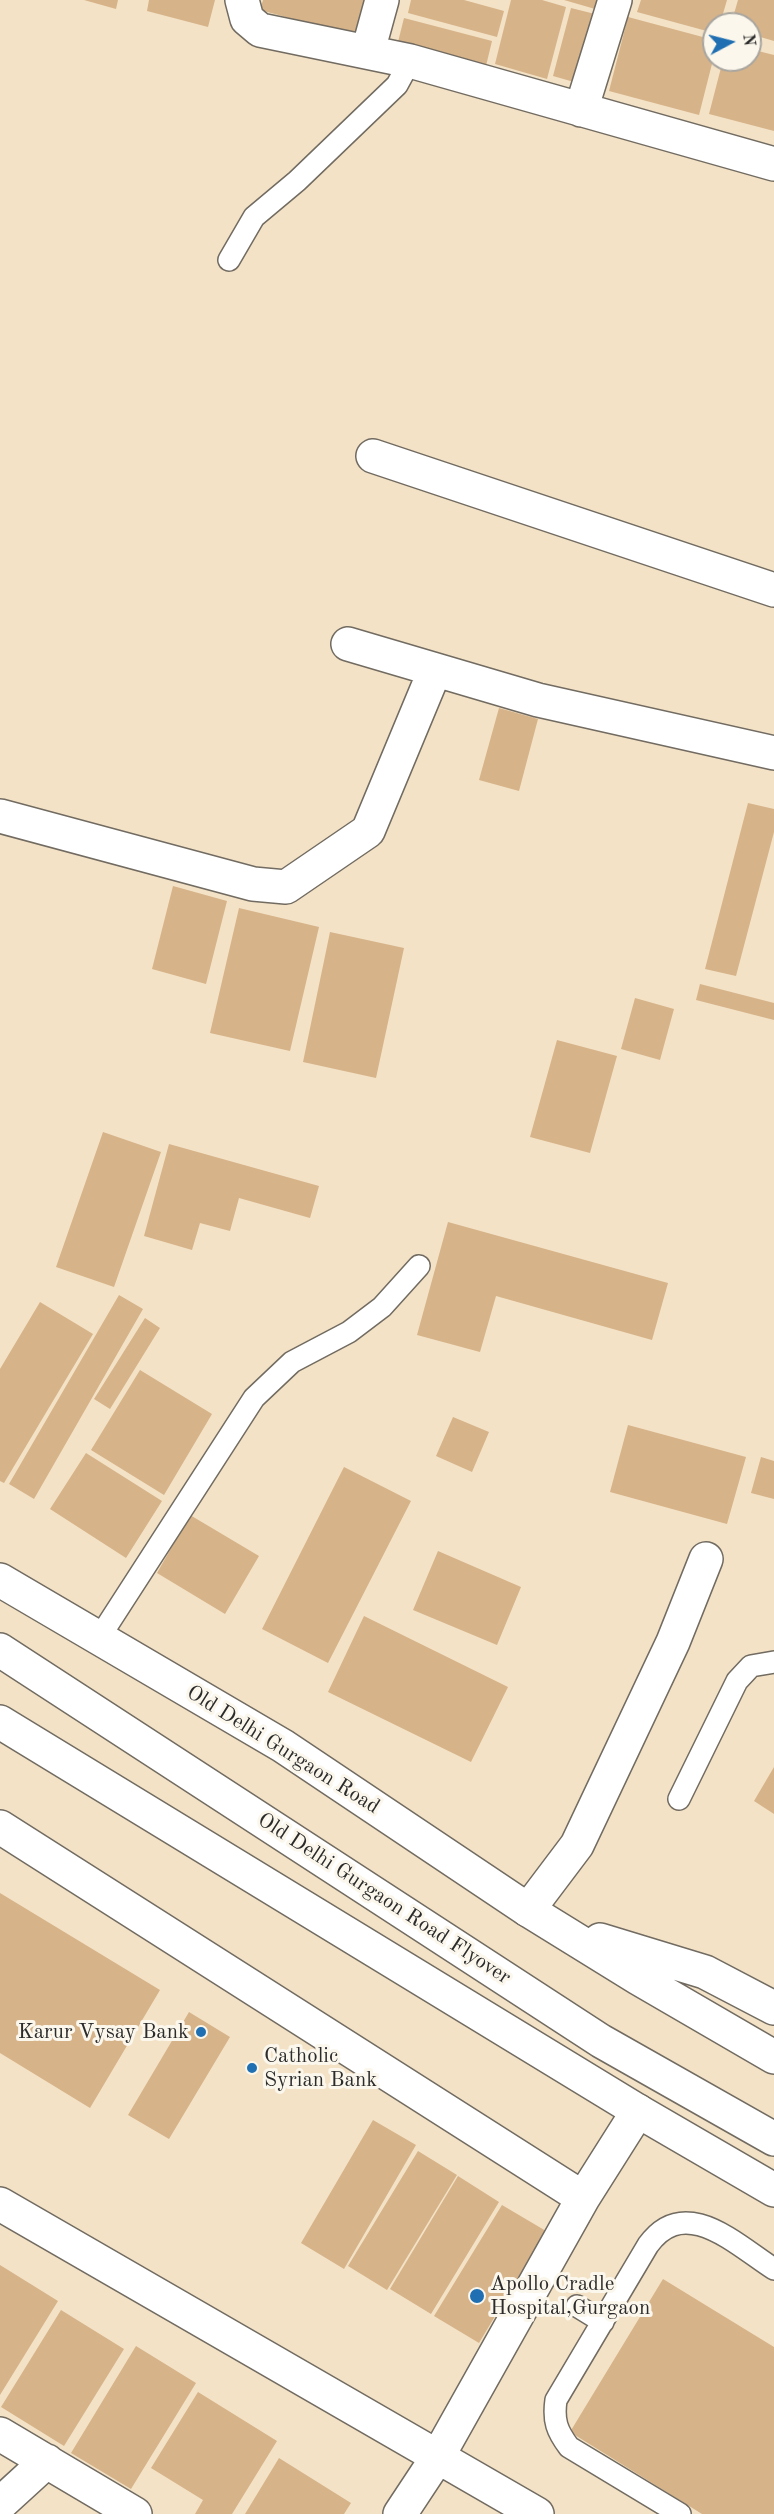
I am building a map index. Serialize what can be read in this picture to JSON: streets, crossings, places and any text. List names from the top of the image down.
{
  "streets": {
    "street": ["Old Delhi Gurgaon Road", "Old Delhi Gurgaon Road Flyover"]
  },
  "places": ["Karur Vysay Bank", "Catholic Syrian Bank", "Apollo Cradle Hospital,Gurgaon"],
  "north": "right"
}
